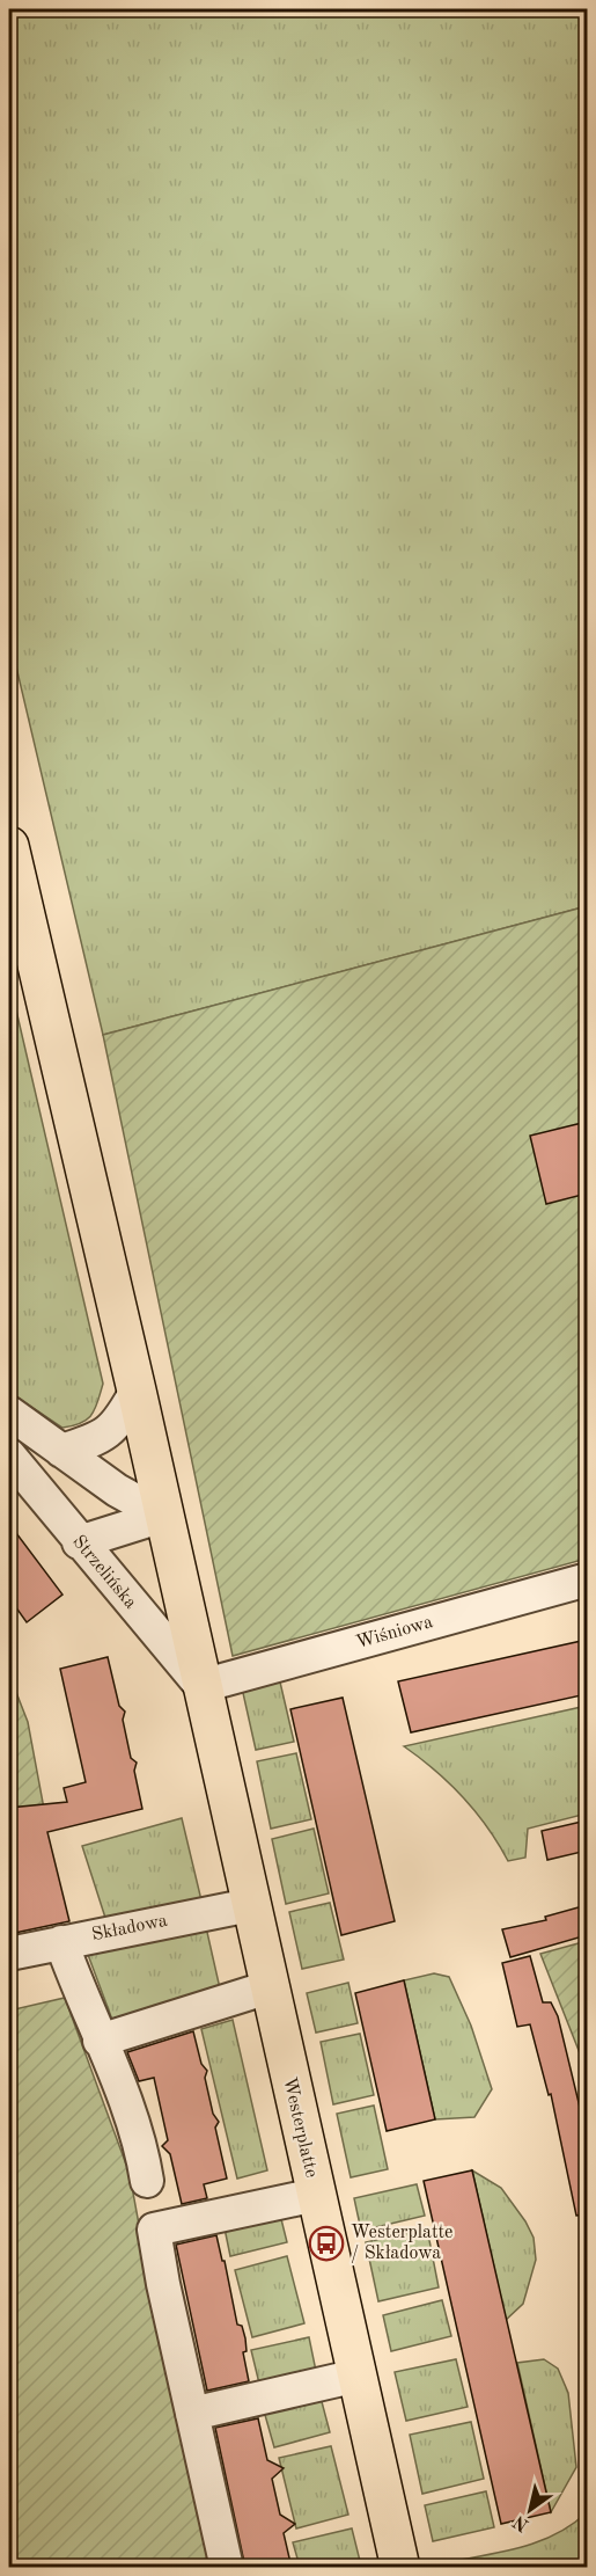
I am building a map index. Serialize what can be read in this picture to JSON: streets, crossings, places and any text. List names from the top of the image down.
{
  "streets": {
    "main road": ["Westerplatte"],
    "street": ["Strzelińska", "Wiśniowa", "Składowa"]
  },
  "crossings": [
    ["Strzelińska", "Wiśniowa"],
    ["Strzelińska", "Westerplatte"],
    ["Wiśniowa", "Westerplatte"],
    ["Składowa", "Westerplatte"]
  ],
  "places": {
    "bus stop": ["Westerplatte / Składowa"]
  },
  "north": "bottom left"
}
